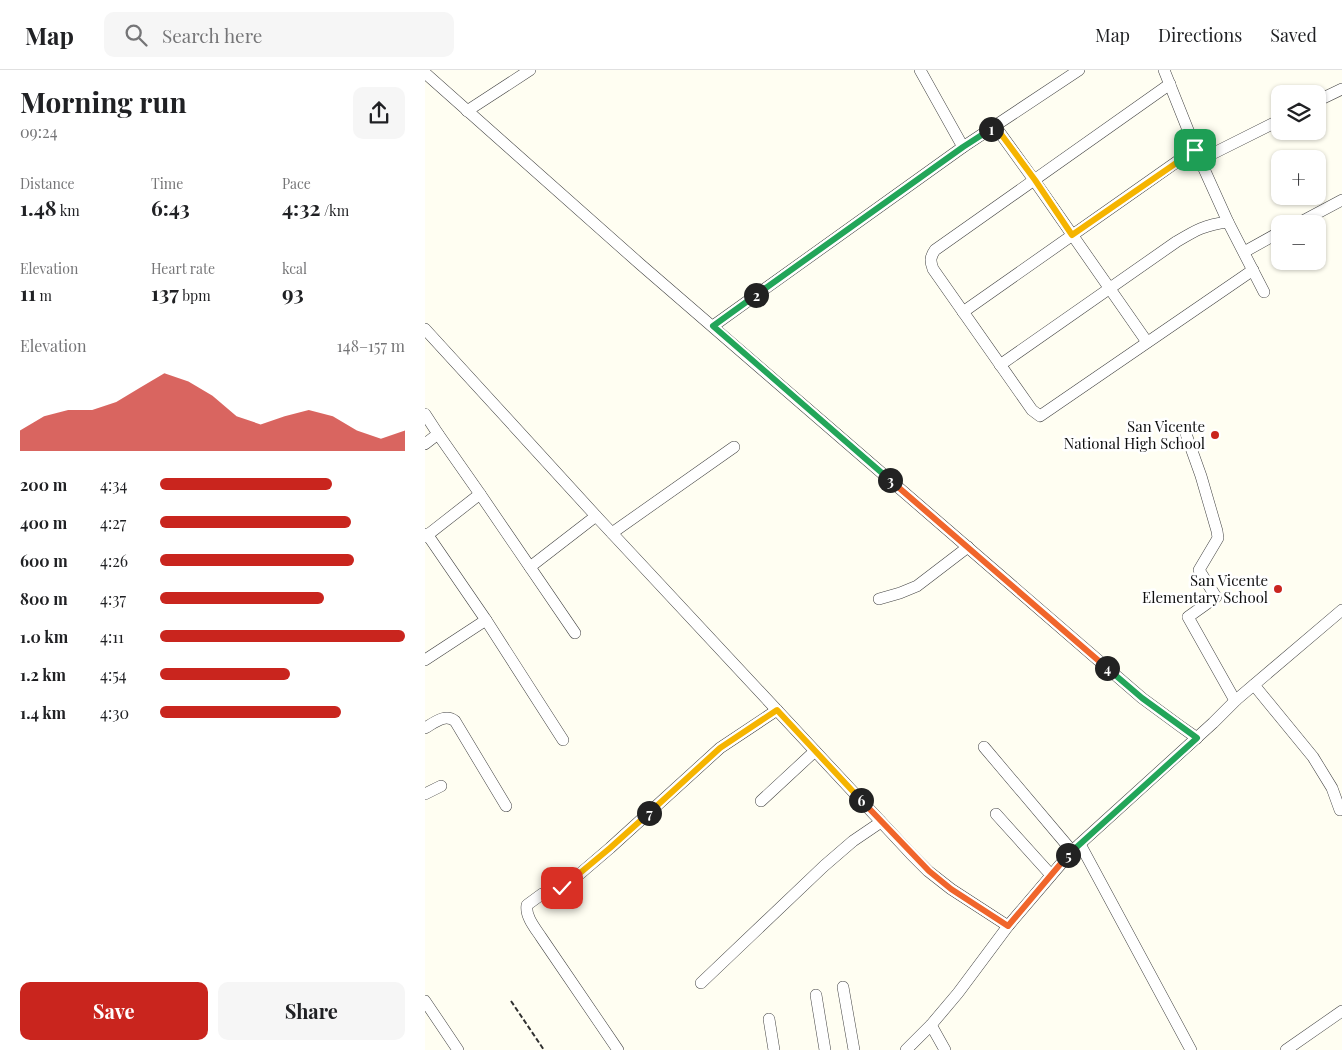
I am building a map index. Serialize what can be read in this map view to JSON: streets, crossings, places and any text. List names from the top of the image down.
{
  "places": ["San Vicente National High School", "San Vicente Elementary School"],
  "page": {
    "header": "Map",
    "search": "Search here",
    "nav": ["Map", "Directions", "Saved"],
    "heading": ["Morning run", "09:24"],
    "map_buttons": ["+", "−"],
    "pins": [
      "1",
      "2",
      "3",
      "4",
      "6",
      "7",
      "5"
    ],
    "stats": [
      ["Distance", "1.48 km"],
      ["Time", "6:43"],
      ["Pace", "4:32 /km"],
      ["Elevation", "11 m"],
      ["Heart rate", "137 bpm"],
      ["kcal", "93"]
    ],
    "chart": ["Elevation", "148–157 m"],
    "list": [
      {
        "name": "200 m",
        "note": "4:34"
      },
      {
        "name": "400 m",
        "note": "4:27"
      },
      {
        "name": "600 m",
        "note": "4:26"
      },
      {
        "name": "800 m",
        "note": "4:37"
      },
      {
        "name": "1.0 km",
        "note": "4:11"
      },
      {
        "name": "1.2 km",
        "note": "4:54"
      },
      {
        "name": "1.4 km",
        "note": "4:30"
      }
    ],
    "buttons": ["Save", "Share"]
  }
}
